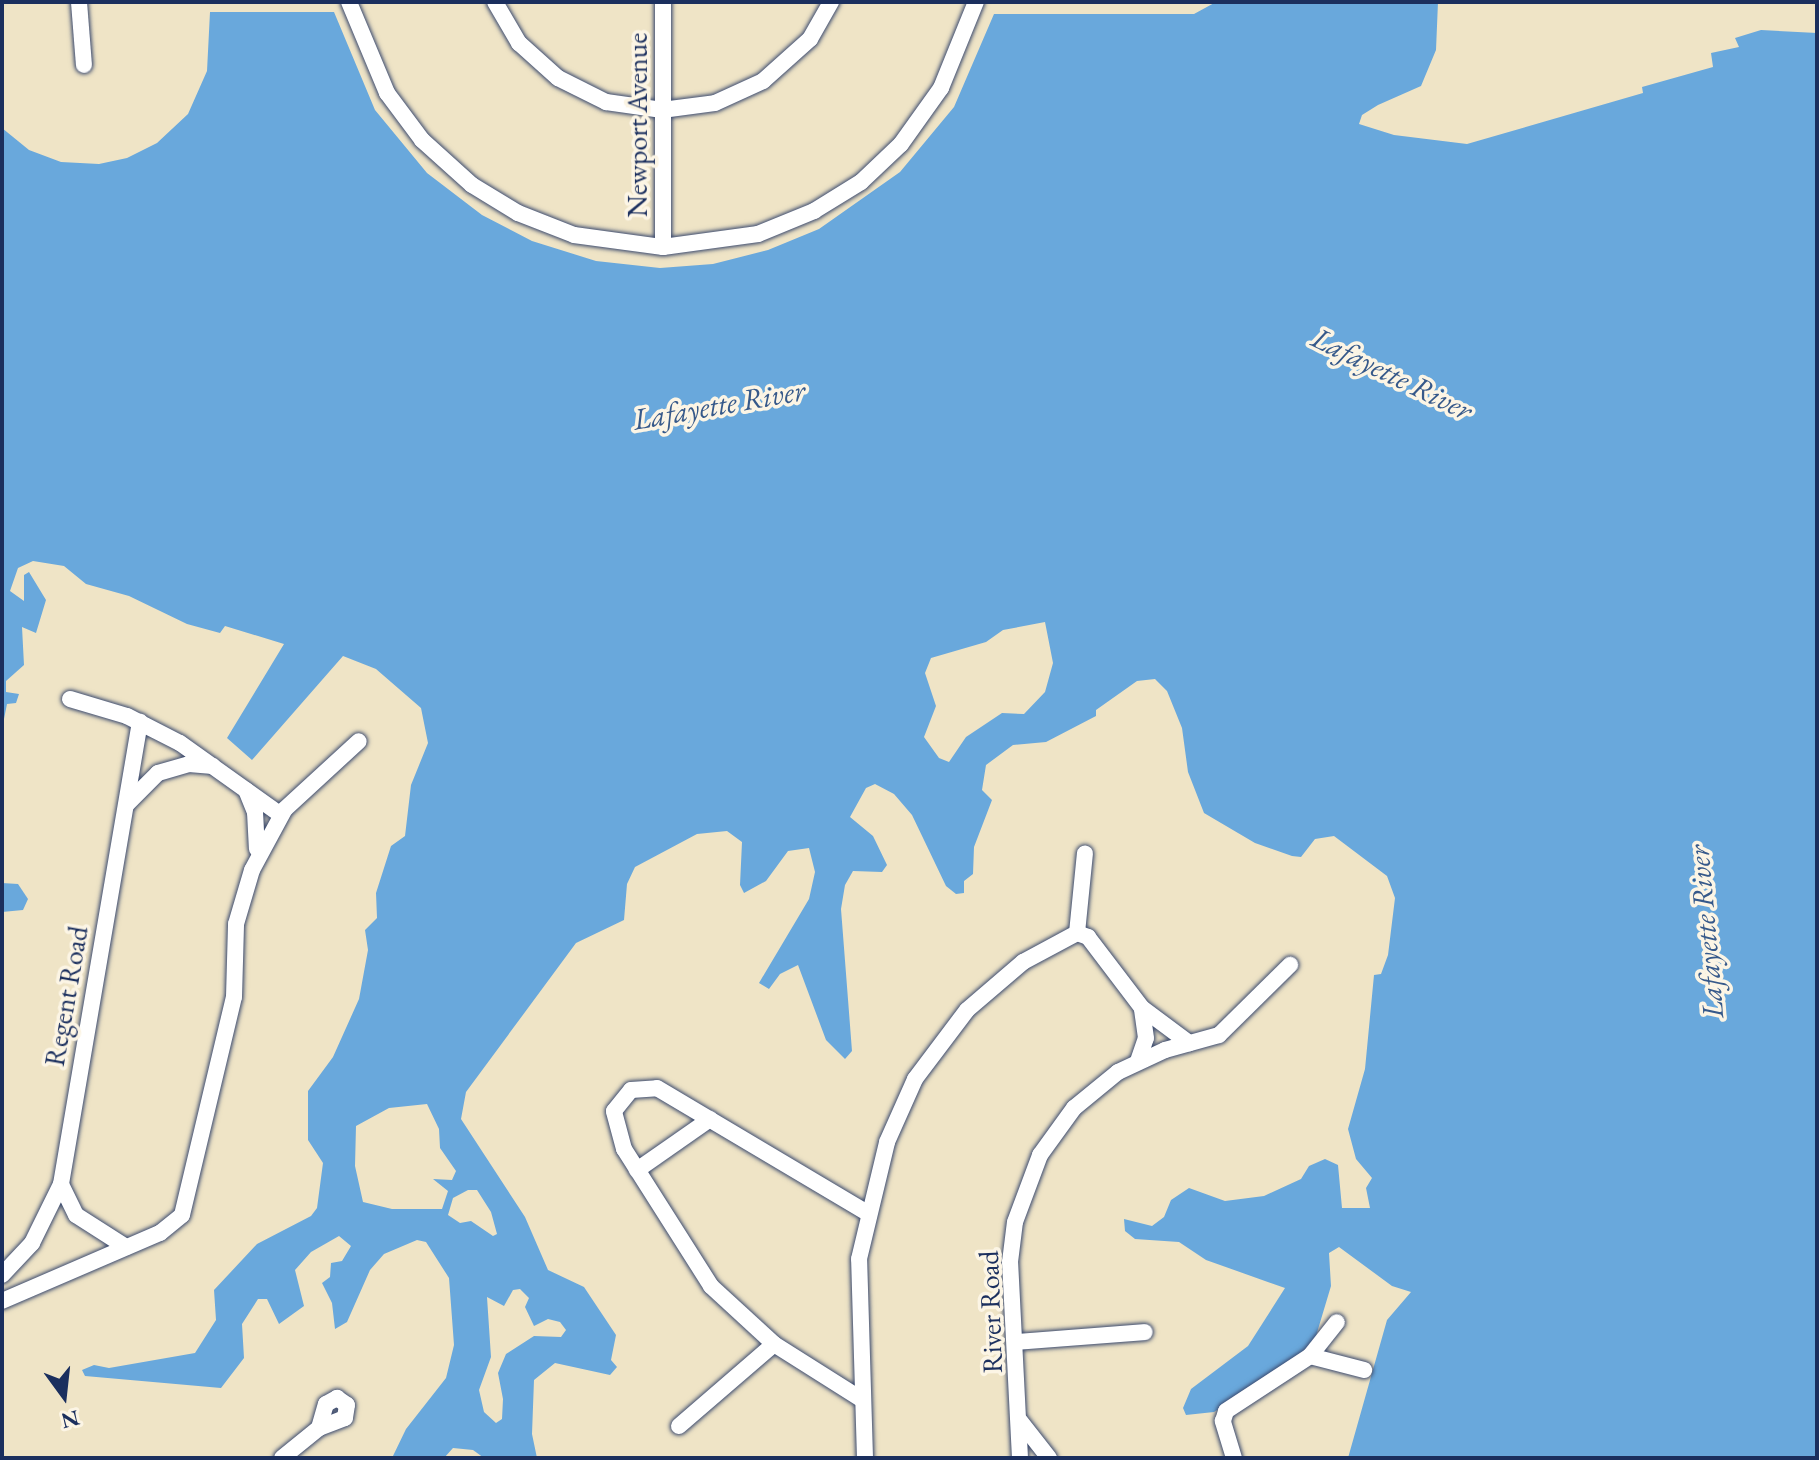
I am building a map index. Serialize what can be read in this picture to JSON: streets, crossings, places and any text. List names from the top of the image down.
{
  "streets": {
    "street": ["Newport Avenue", "Regent Road", "River Road"]
  },
  "water": ["Lafayette River"],
  "north": "bottom"
}
